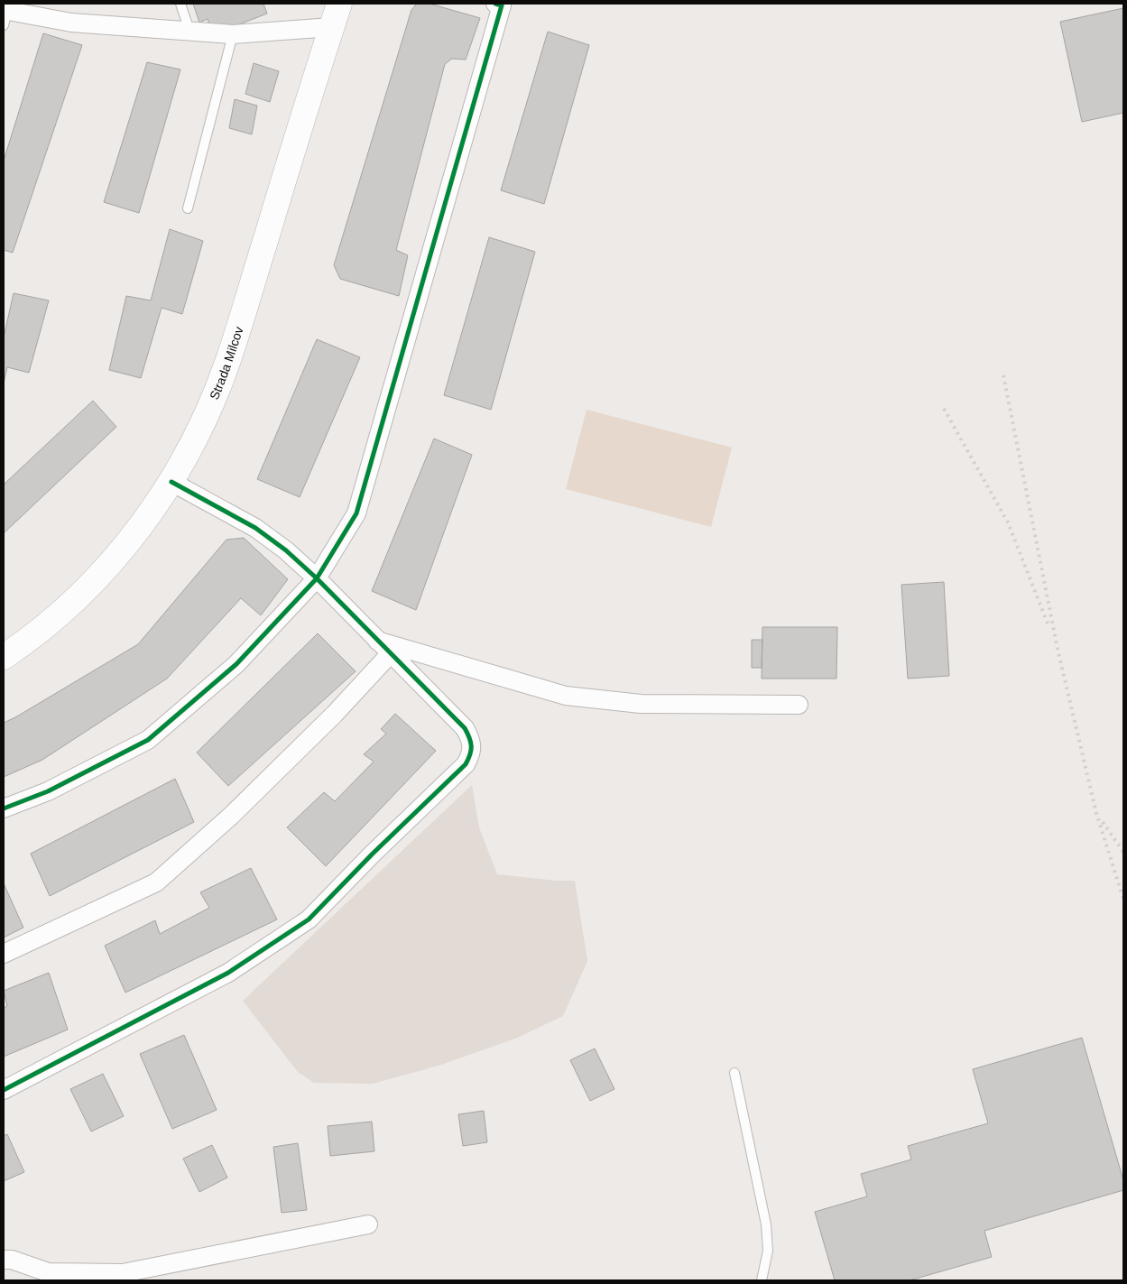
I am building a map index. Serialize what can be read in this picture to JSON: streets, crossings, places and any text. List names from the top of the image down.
{
  "streets": {
    "main road": ["Strada Milcov"]
  }
}
